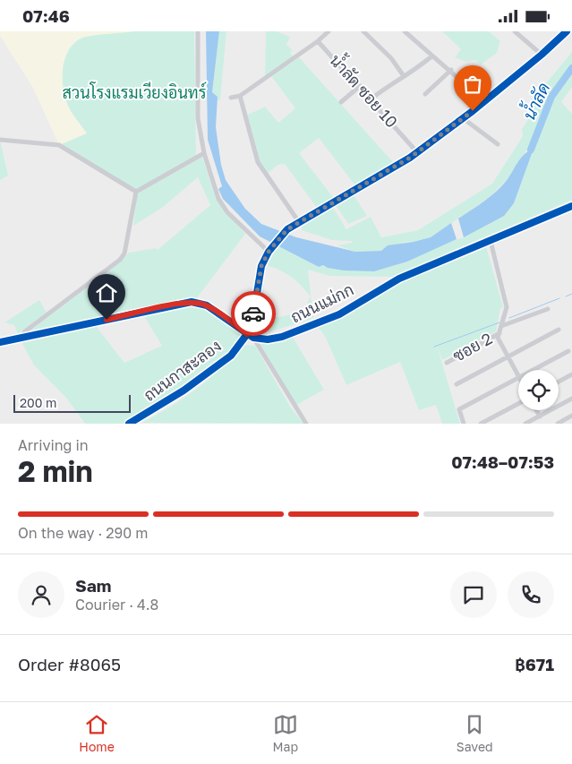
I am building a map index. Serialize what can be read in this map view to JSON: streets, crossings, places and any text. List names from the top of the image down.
{
  "streets": {
    "street": [
      "น้ำลัด ซอย 10",
      "ถนนแม่กก",
      "ซอย 2",
      "ถนนกาสะลอง"
    ]
  },
  "crossings": [
    ["ถนนแม่กก", "ถนนกาสะลอง"]
  ],
  "water": ["น้ำลัด"],
  "parks": ["สวนโรงแรมเวียงอินทร์"],
  "scale_bar": "200 m",
  "page": {
    "status": "07:46",
    "scale": "200 m",
    "heading": ["2 min", "Arriving in", "07:48–07:53"],
    "panel": [
      "Sam",
      "Courier · 4.8",
      "Order #8065",
      "฿671"
    ],
    "bar": "On the way · 290 m",
    "tabs": ["Home", "Map", "Saved"]
  }
}
